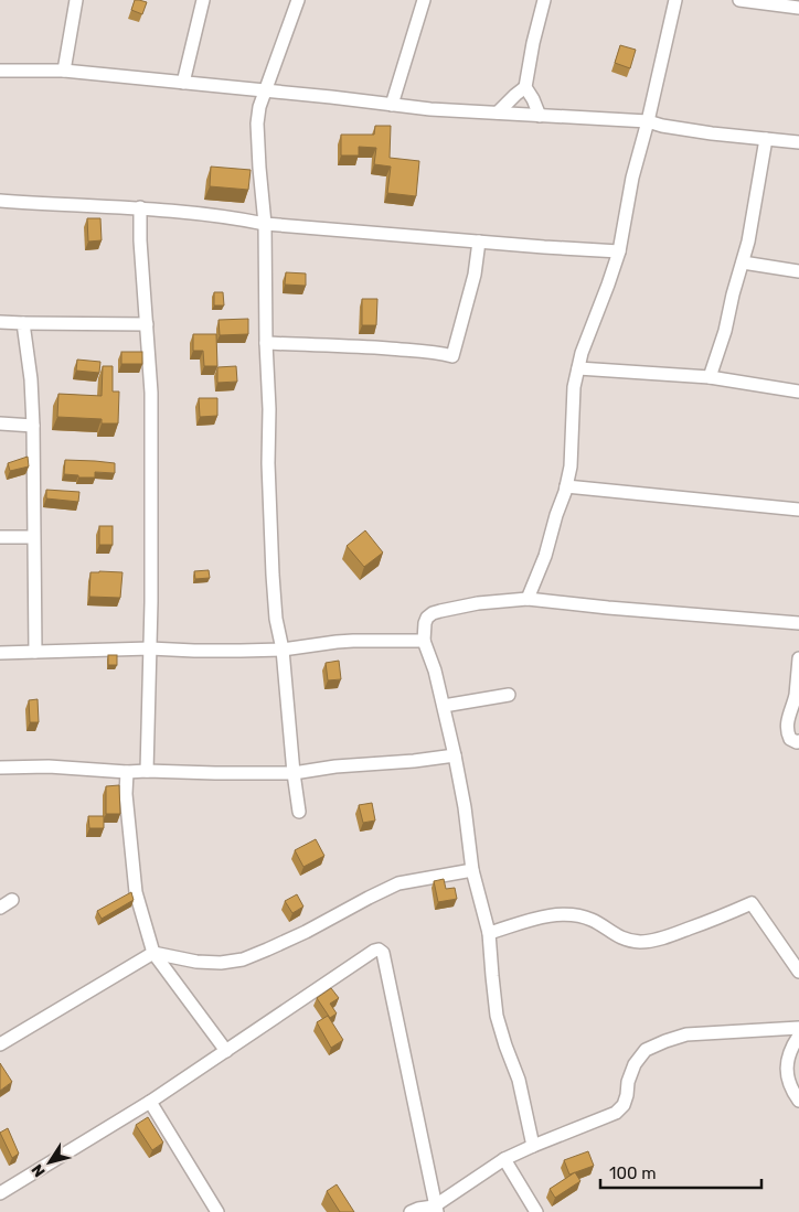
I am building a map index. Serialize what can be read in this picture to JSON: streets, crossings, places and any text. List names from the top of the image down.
{
  "scale_bar": "100 m",
  "north": "bottom left"
}
